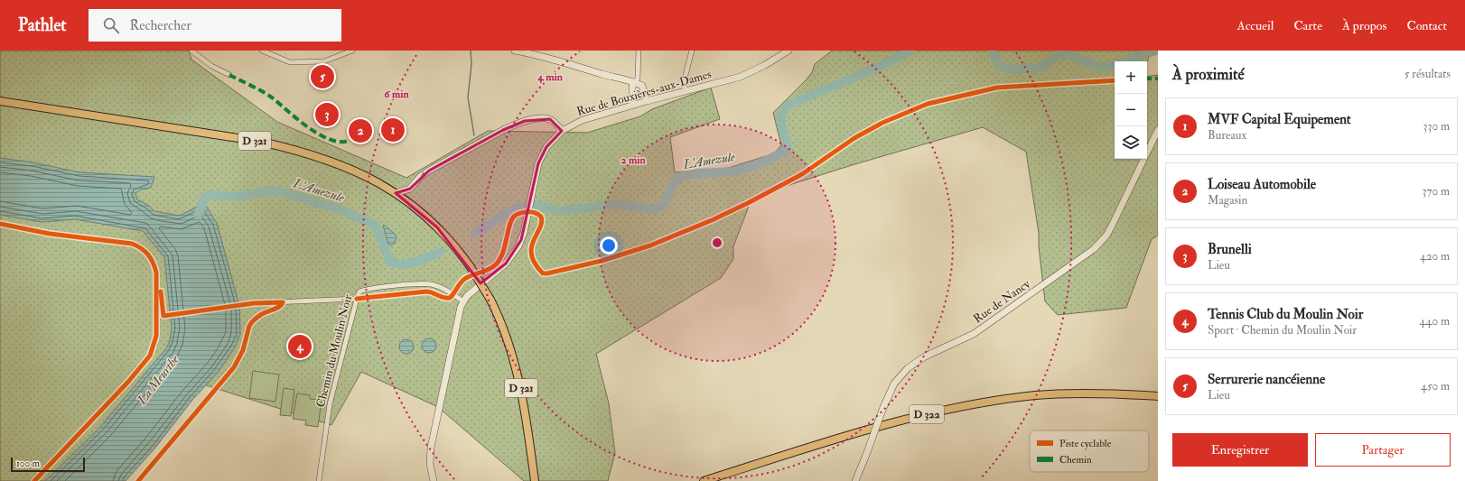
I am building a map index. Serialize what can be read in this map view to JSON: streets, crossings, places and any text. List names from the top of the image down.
{
  "streets": {
    "main road": ["D 321", "D 322"],
    "street": ["Rue de Bouxières-aux-Dames", "Rue de Nancy", "Chemin du Moulin Noir"]
  },
  "water": ["L'Amezule", "La Meurthe"],
  "legend": ["Piste cyclable", "Chemin"],
  "scale_bar": "100 m",
  "page": {
    "header": "Pathlet",
    "search": "Rechercher",
    "nav": [
      "Accueil",
      "Carte",
      "À propos",
      "Contact"
    ],
    "heading": ["À proximité", "5 résultats"],
    "map_buttons": ["+", "−"],
    "pins": [
      "5",
      "3",
      "1",
      "2",
      "4"
    ],
    "list": [
      {
        "mark": "1",
        "name": "MVF Capital Equipement",
        "note": "Bureaux",
        "value": "330 m"
      },
      {
        "mark": "2",
        "name": "Loiseau Automobile",
        "note": "Magasin",
        "value": "370 m"
      },
      {
        "mark": "3",
        "name": "Brunelli",
        "note": "Lieu",
        "value": "420 m"
      },
      {
        "mark": "4",
        "name": "Tennis Club du Moulin Noir",
        "note": "Sport · Chemin du Moulin Noir",
        "value": "440 m"
      },
      {
        "mark": "5",
        "name": "Serrurerie nancéienne",
        "note": "Lieu",
        "value": "450 m"
      }
    ],
    "buttons": ["Enregistrer", "Partager"],
    "scale": "100 m"
  },
  "rings": ["4 min", "6 min", "2 min"]
}
